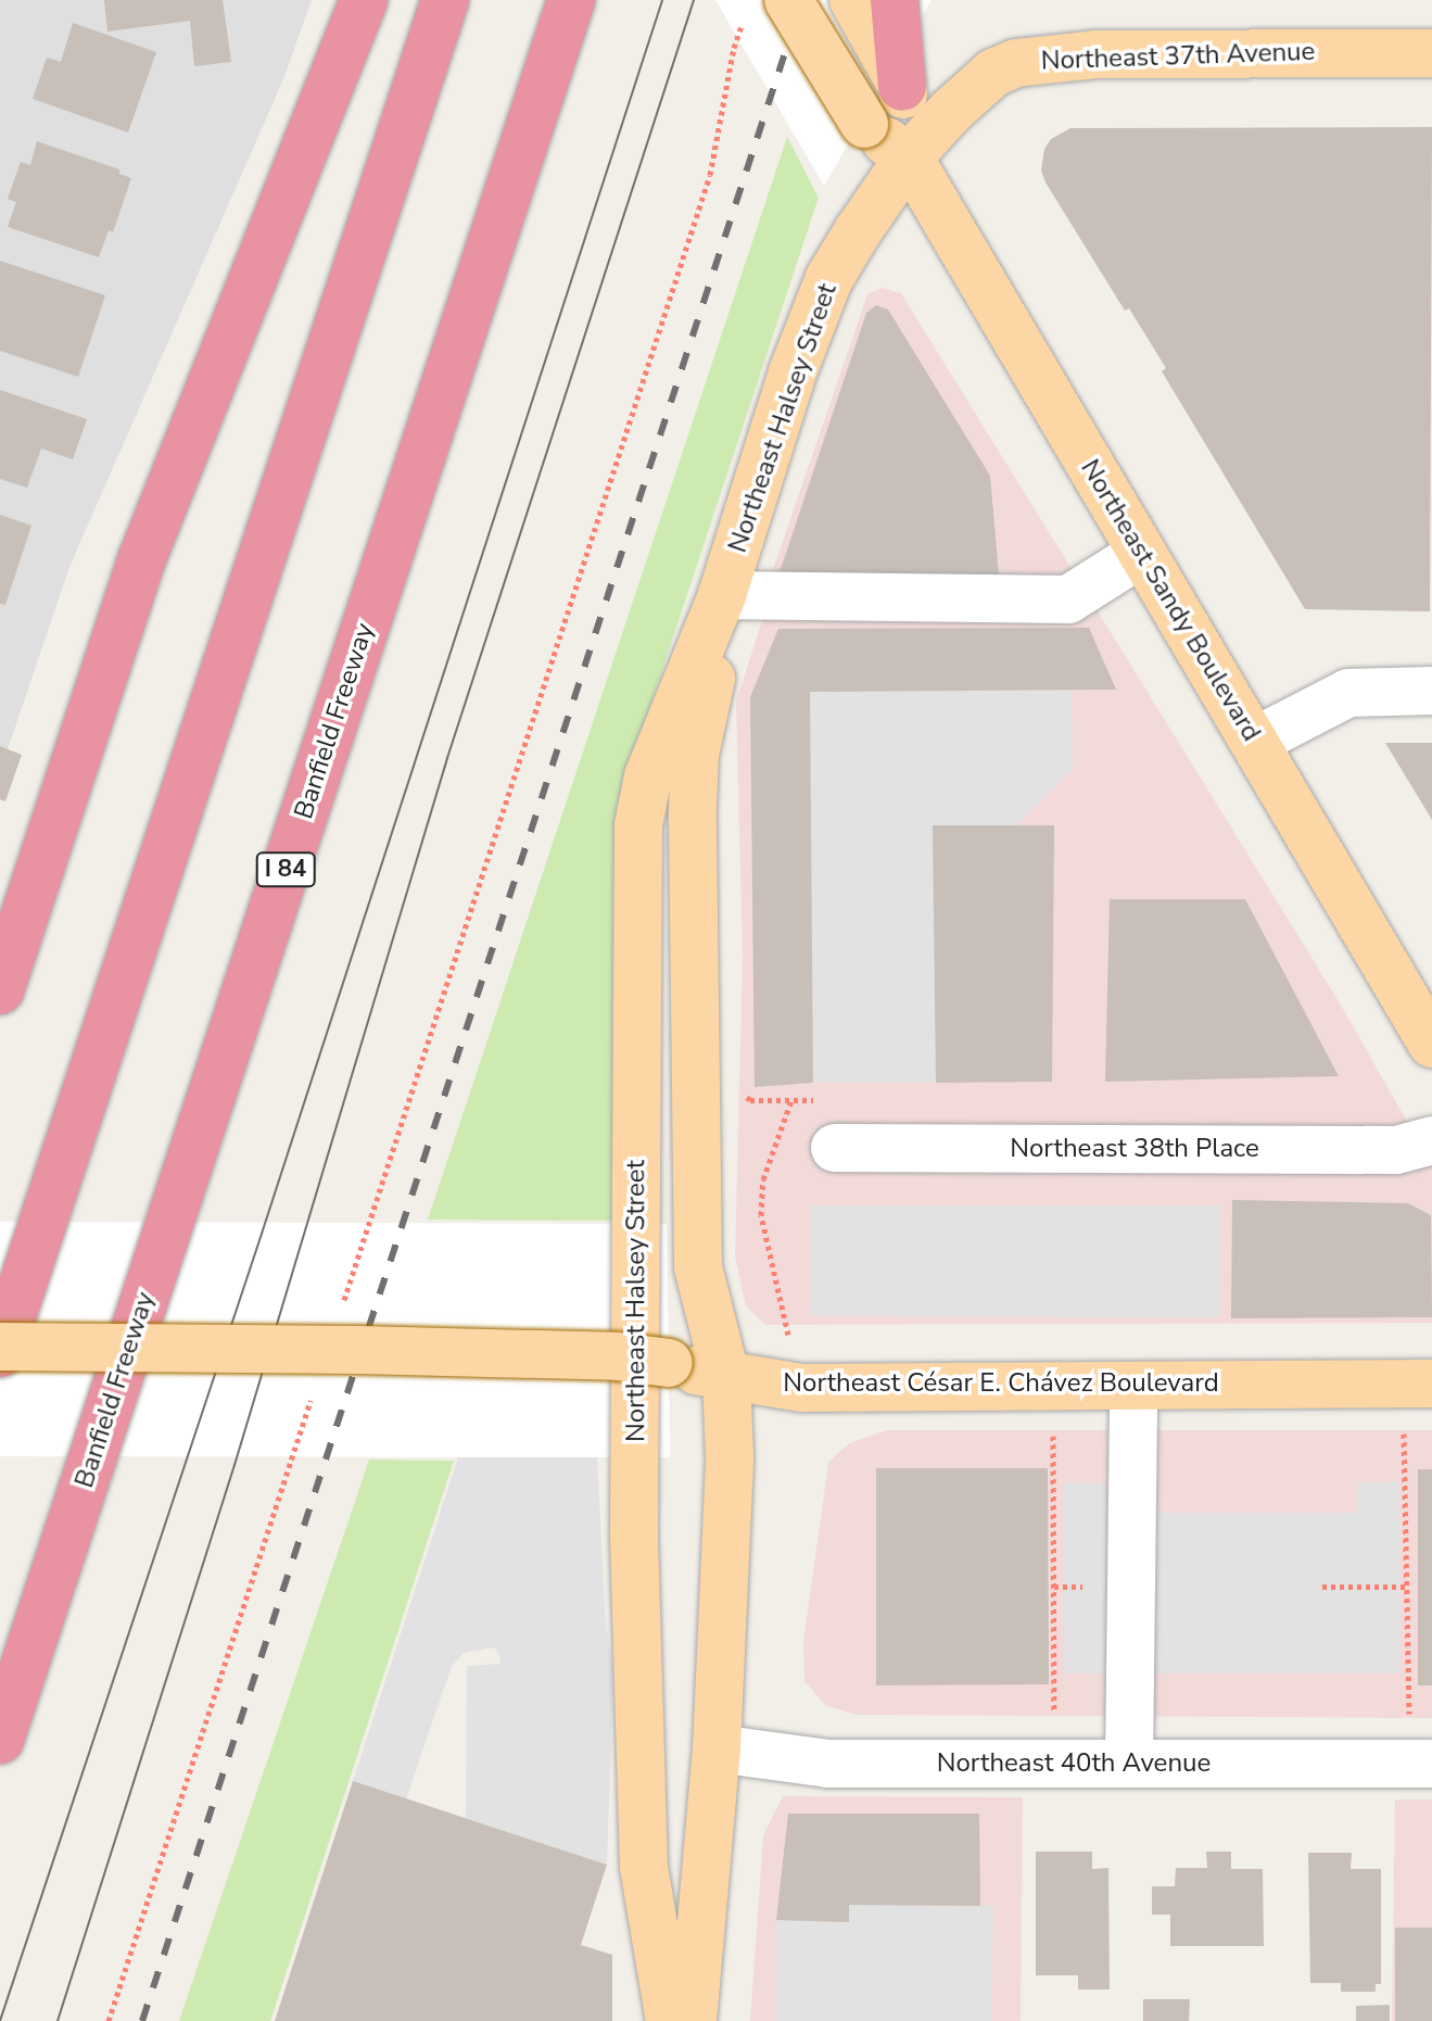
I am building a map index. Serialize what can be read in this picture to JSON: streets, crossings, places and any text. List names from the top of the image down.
{
  "streets": {
    "highway": ["Banfield Freeway", "I 84"],
    "main road": [
      "Northeast 37th Avenue",
      "Northeast Halsey Street",
      "Northeast Sandy Boulevard",
      "Northeast César E. Chávez Boulevard"
    ],
    "street": ["Northeast 38th Place", "Northeast 40th Avenue"]
  },
  "crossings": [
    ["Northeast 37th Avenue", "Northeast Halsey Street"],
    ["Northeast 37th Avenue", "Northeast Sandy Boulevard"],
    ["Northeast Halsey Street", "Northeast Sandy Boulevard"],
    ["Northeast Halsey Street", "Northeast César E. Chávez Boulevard"],
    ["Northeast Halsey Street", "Northeast 40th Avenue"]
  ]
}
